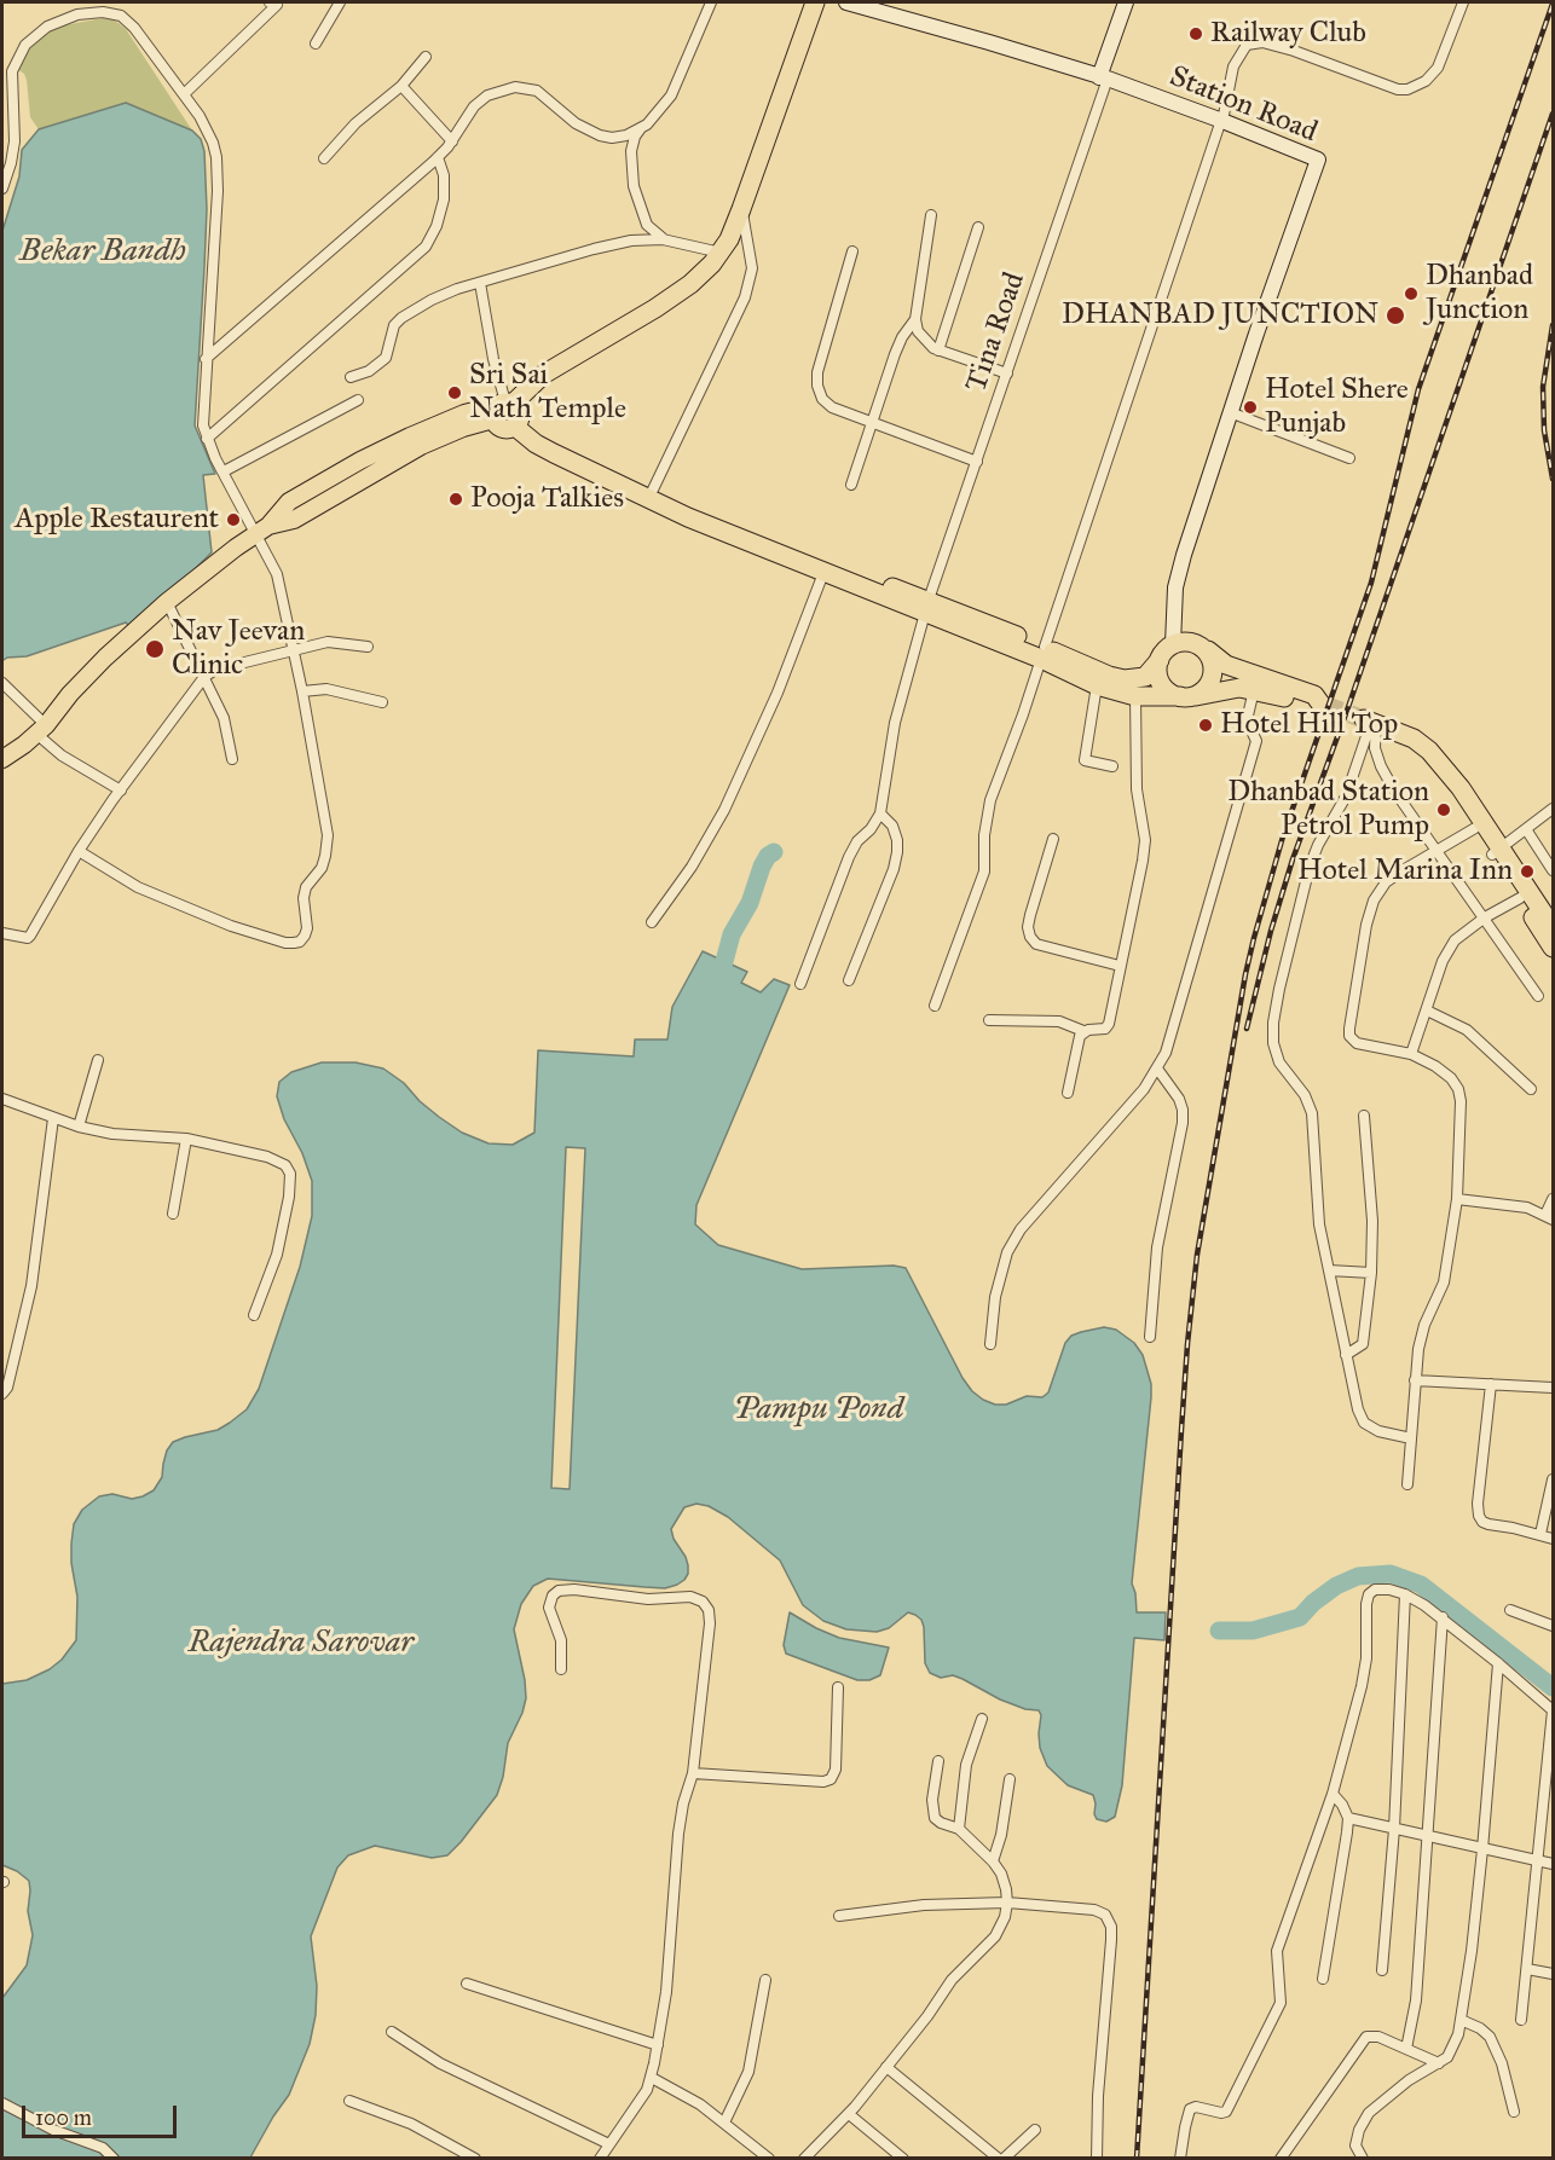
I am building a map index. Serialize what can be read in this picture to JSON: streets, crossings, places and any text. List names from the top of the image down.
{
  "streets": {
    "street": ["Station Road", "Tina Road"]
  },
  "crossings": [
    ["Station Road", "Tina Road"]
  ],
  "water": ["Bekar Bandh", "Pampu Pond", "Rajendra Sarovar"],
  "places": [
    "Railway Club",
    "Dhanbad Junction",
    "DHANBAD JUNCTION",
    "Sri Sai Nath Temple",
    "Hotel Shere Punjab",
    "Pooja Talkies",
    "Apple Restaurent",
    "Nav Jeevan Clinic",
    "Hotel Hill Top",
    "Dhanbad Station Petrol Pump",
    "Hotel Marina Inn"
  ],
  "scale_bar": "100 m"
}
